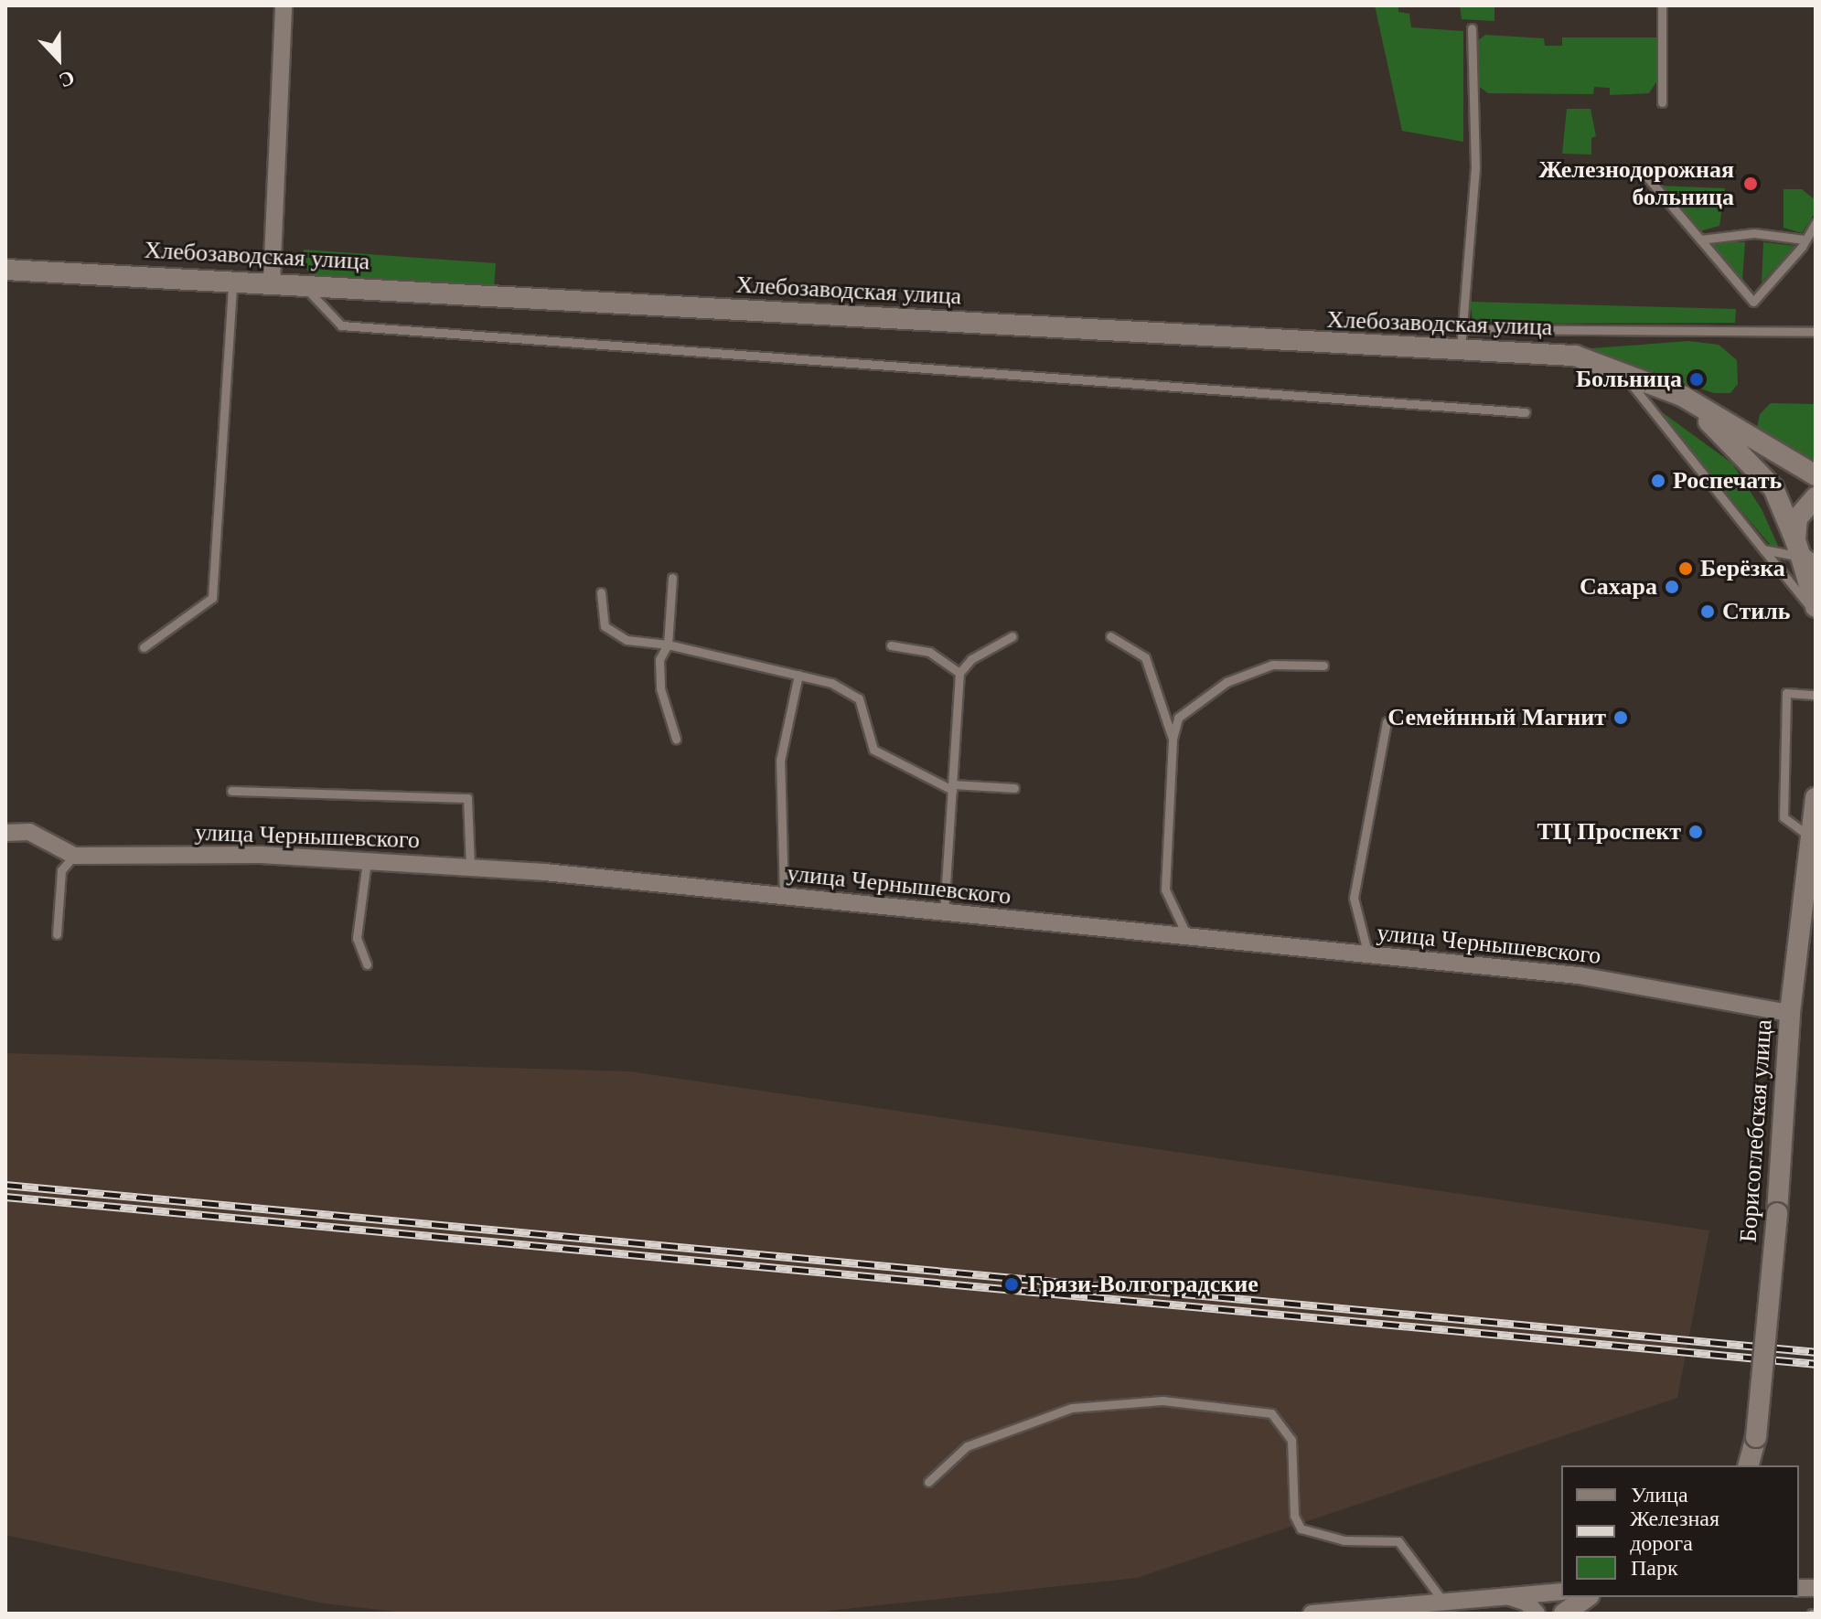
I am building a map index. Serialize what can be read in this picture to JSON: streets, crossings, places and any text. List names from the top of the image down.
{
  "streets": {
    "street": ["Хлебозаводская улица", "улица Чернышевского", "Борисоглебская улица"]
  },
  "crossings": [
    ["улица Чернышевского", "Борисоглебская улица"]
  ],
  "places": [
    "Железнодорожная больница",
    "Больница",
    "Роспечать",
    "Берёзка",
    "Сахара",
    "Стиль",
    "Семейнный Магнит",
    "ТЦ Проспект",
    "Грязи-Волгоградские"
  ],
  "legend": ["Улица", "Железная дорога", "Парк"],
  "north": "bottom"
}
